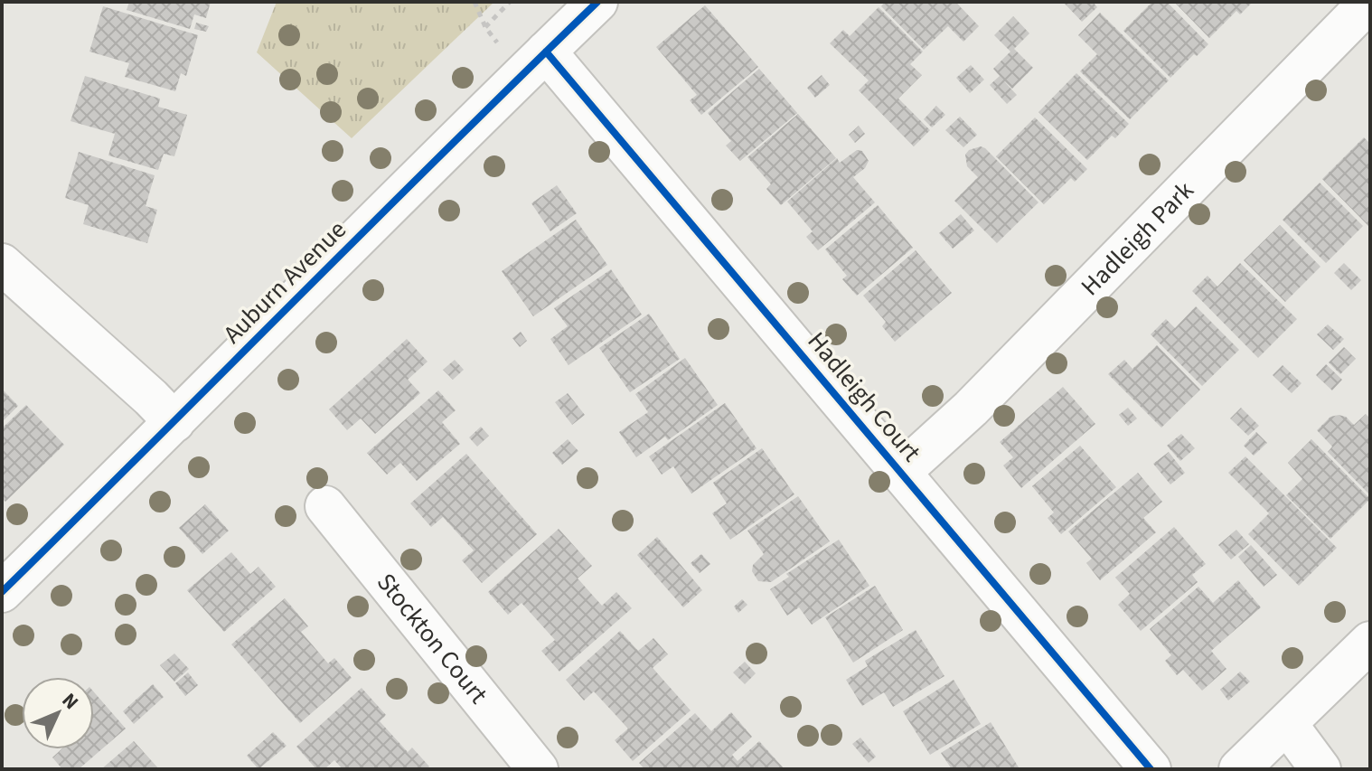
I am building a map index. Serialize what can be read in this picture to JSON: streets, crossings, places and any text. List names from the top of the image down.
{
  "streets": {
    "street": [
      "Hadleigh Park",
      "Auburn Avenue",
      "Hadleigh Court",
      "Stockton Court"
    ]
  },
  "crossings": [
    ["Hadleigh Park", "Hadleigh Court"],
    ["Auburn Avenue", "Hadleigh Court"]
  ],
  "north": "top right"
}
